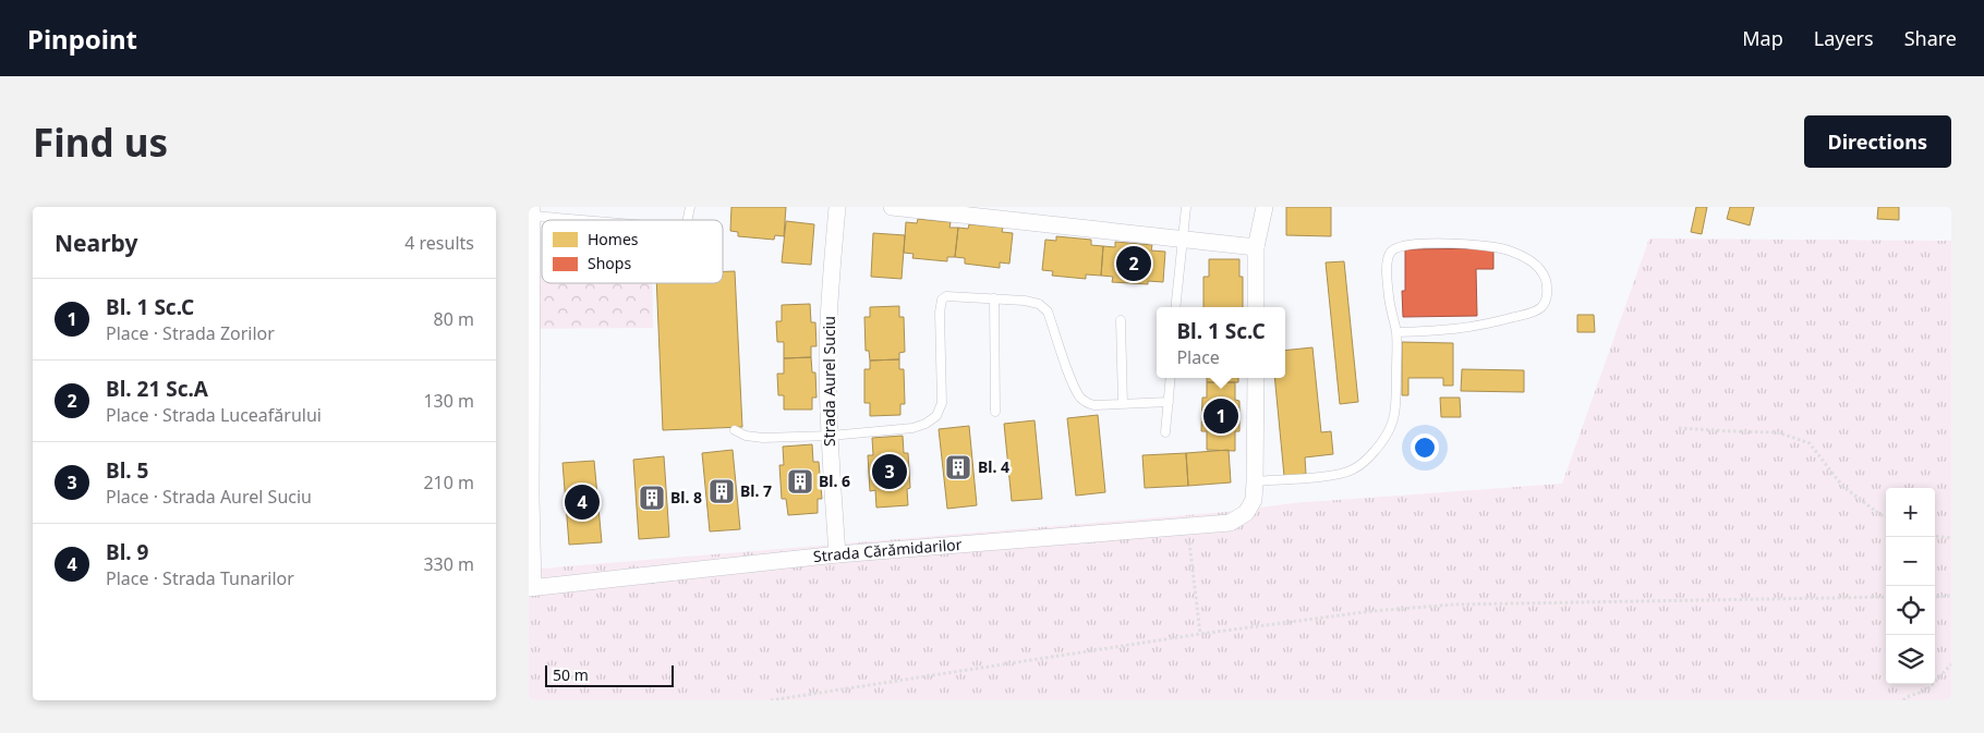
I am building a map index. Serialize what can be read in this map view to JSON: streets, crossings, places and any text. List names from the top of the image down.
{
  "streets": {
    "street": ["Strada Aurel Suciu", "Strada Cărămidarilor"]
  },
  "crossings": [
    ["Strada Aurel Suciu", "Strada Cărămidarilor"]
  ],
  "places": {
    "building": [
      "Bl. 4",
      "Bl. 6",
      "Bl. 7",
      "Bl. 8"
    ]
  },
  "legend": ["Homes", "Shops"],
  "scale_bar": "50 m",
  "page": {
    "header": "Pinpoint",
    "nav": ["Map", "Layers", "Share"],
    "buttons": "Directions",
    "title": "Find us",
    "heading": ["Nearby", "4 results"],
    "pins": [
      "2",
      "1",
      "3",
      "4"
    ],
    "list": [
      {
        "mark": "1",
        "name": "Bl. 1 Sc.C",
        "note": "Place · Strada Zorilor",
        "value": "80 m"
      },
      {
        "mark": "2",
        "name": "Bl. 21 Sc.A",
        "note": "Place · Strada Luceafărului",
        "value": "130 m"
      },
      {
        "mark": "3",
        "name": "Bl. 5",
        "note": "Place · Strada Aurel Suciu",
        "value": "210 m"
      },
      {
        "mark": "4",
        "name": "Bl. 9",
        "note": "Place · Strada Tunarilor",
        "value": "330 m"
      }
    ],
    "popup": ["Bl. 1 Sc.C", "Place"],
    "map_buttons": ["+", "−"],
    "scale": "50 m"
  }
}
